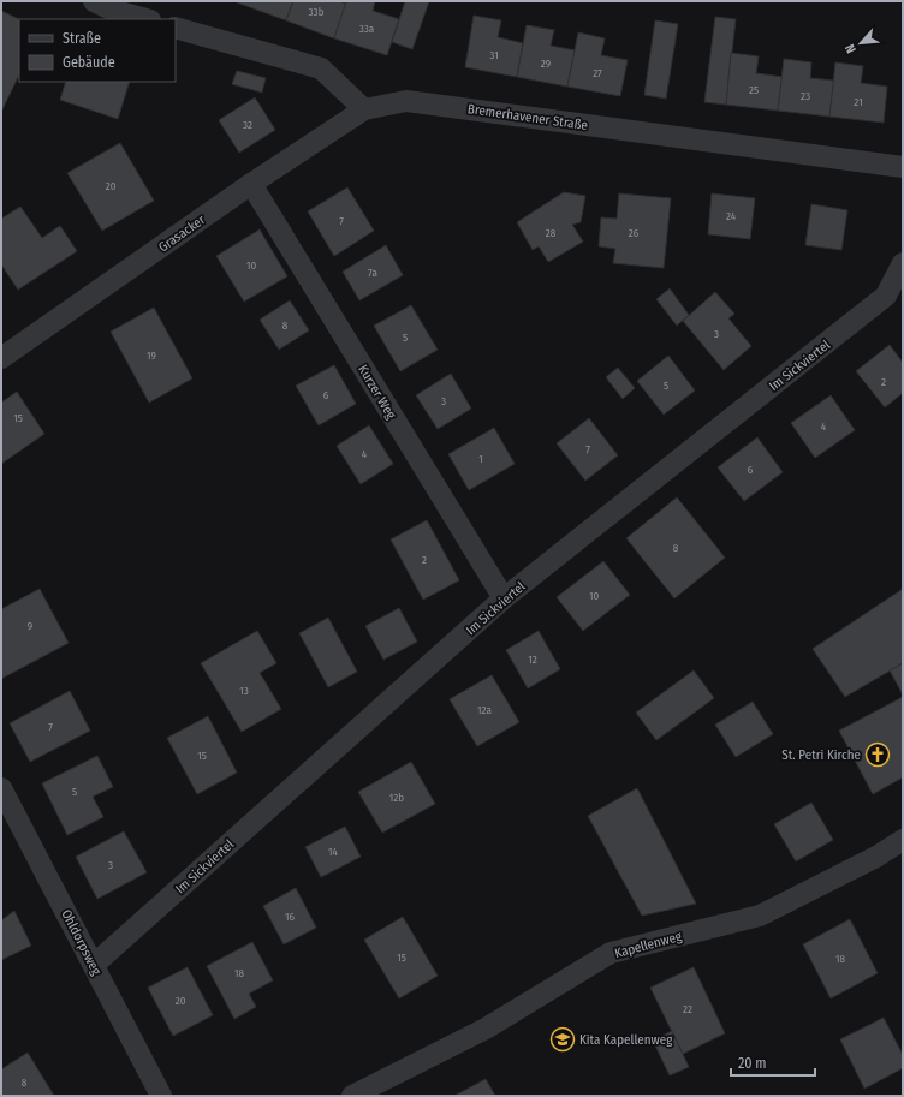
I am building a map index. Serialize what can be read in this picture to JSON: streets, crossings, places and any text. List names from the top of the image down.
{
  "streets": {
    "street": [
      "Bremerhavener Straße",
      "Grasacker",
      "Im Sickviertel",
      "Kurzer Weg",
      "Ohldorpsweg",
      "Kapellenweg"
    ]
  },
  "crossings": [
    ["Bremerhavener Straße", "Grasacker"],
    ["Grasacker", "Kurzer Weg"],
    ["Im Sickviertel", "Kurzer Weg"],
    ["Im Sickviertel", "Ohldorpsweg"]
  ],
  "places": {
    "church": ["St. Petri Kirche"],
    "school or university": ["Kita Kapellenweg"]
  },
  "house_numbers": [
    "33b",
    "33a",
    "31",
    "29",
    "27",
    "25",
    "23",
    "21",
    "32",
    "20",
    "24",
    "7",
    "28",
    "26",
    "10",
    "7a",
    "8",
    "3",
    "5",
    "19",
    "2",
    "5",
    "6",
    "3",
    "15",
    "4",
    "7",
    "4",
    "1",
    "6",
    "8",
    "2",
    "10",
    "9",
    "12",
    "13",
    "12a",
    "7",
    "15",
    "5",
    "12b",
    "14",
    "3",
    "16",
    "15",
    "18",
    "18",
    "20",
    "22",
    "8"
  ],
  "legend": ["Straße", "Gebäude"],
  "scale_bar": "20 m",
  "north": "bottom left"
}
